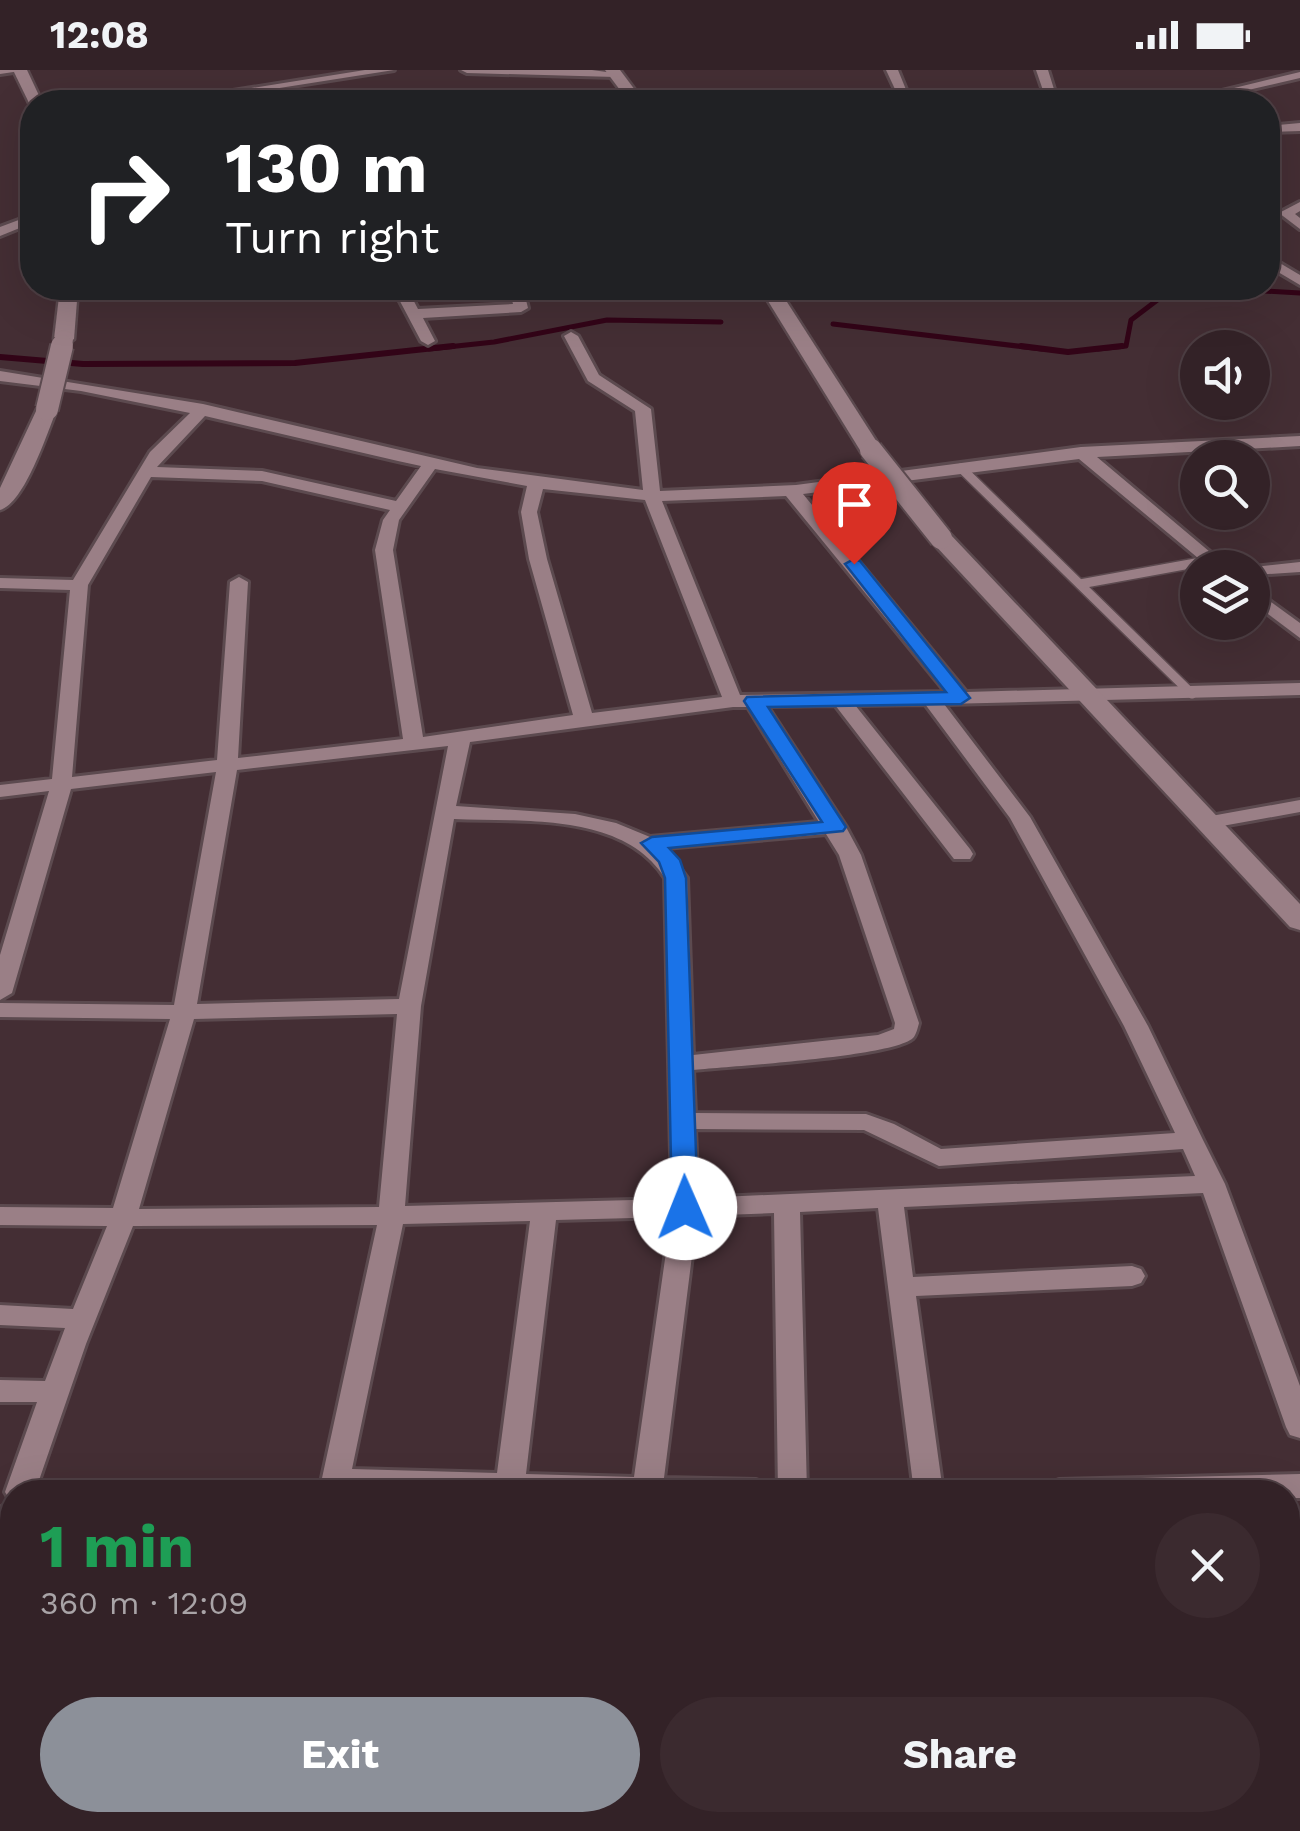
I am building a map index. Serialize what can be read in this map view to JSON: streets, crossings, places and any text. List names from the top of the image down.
{
  "page": {
    "status": "12:08",
    "turn": ["130 m", "Turn right"],
    "heading": ["1 min", "360 m · 12:09"],
    "buttons": ["Exit", "Share"]
  }
}
